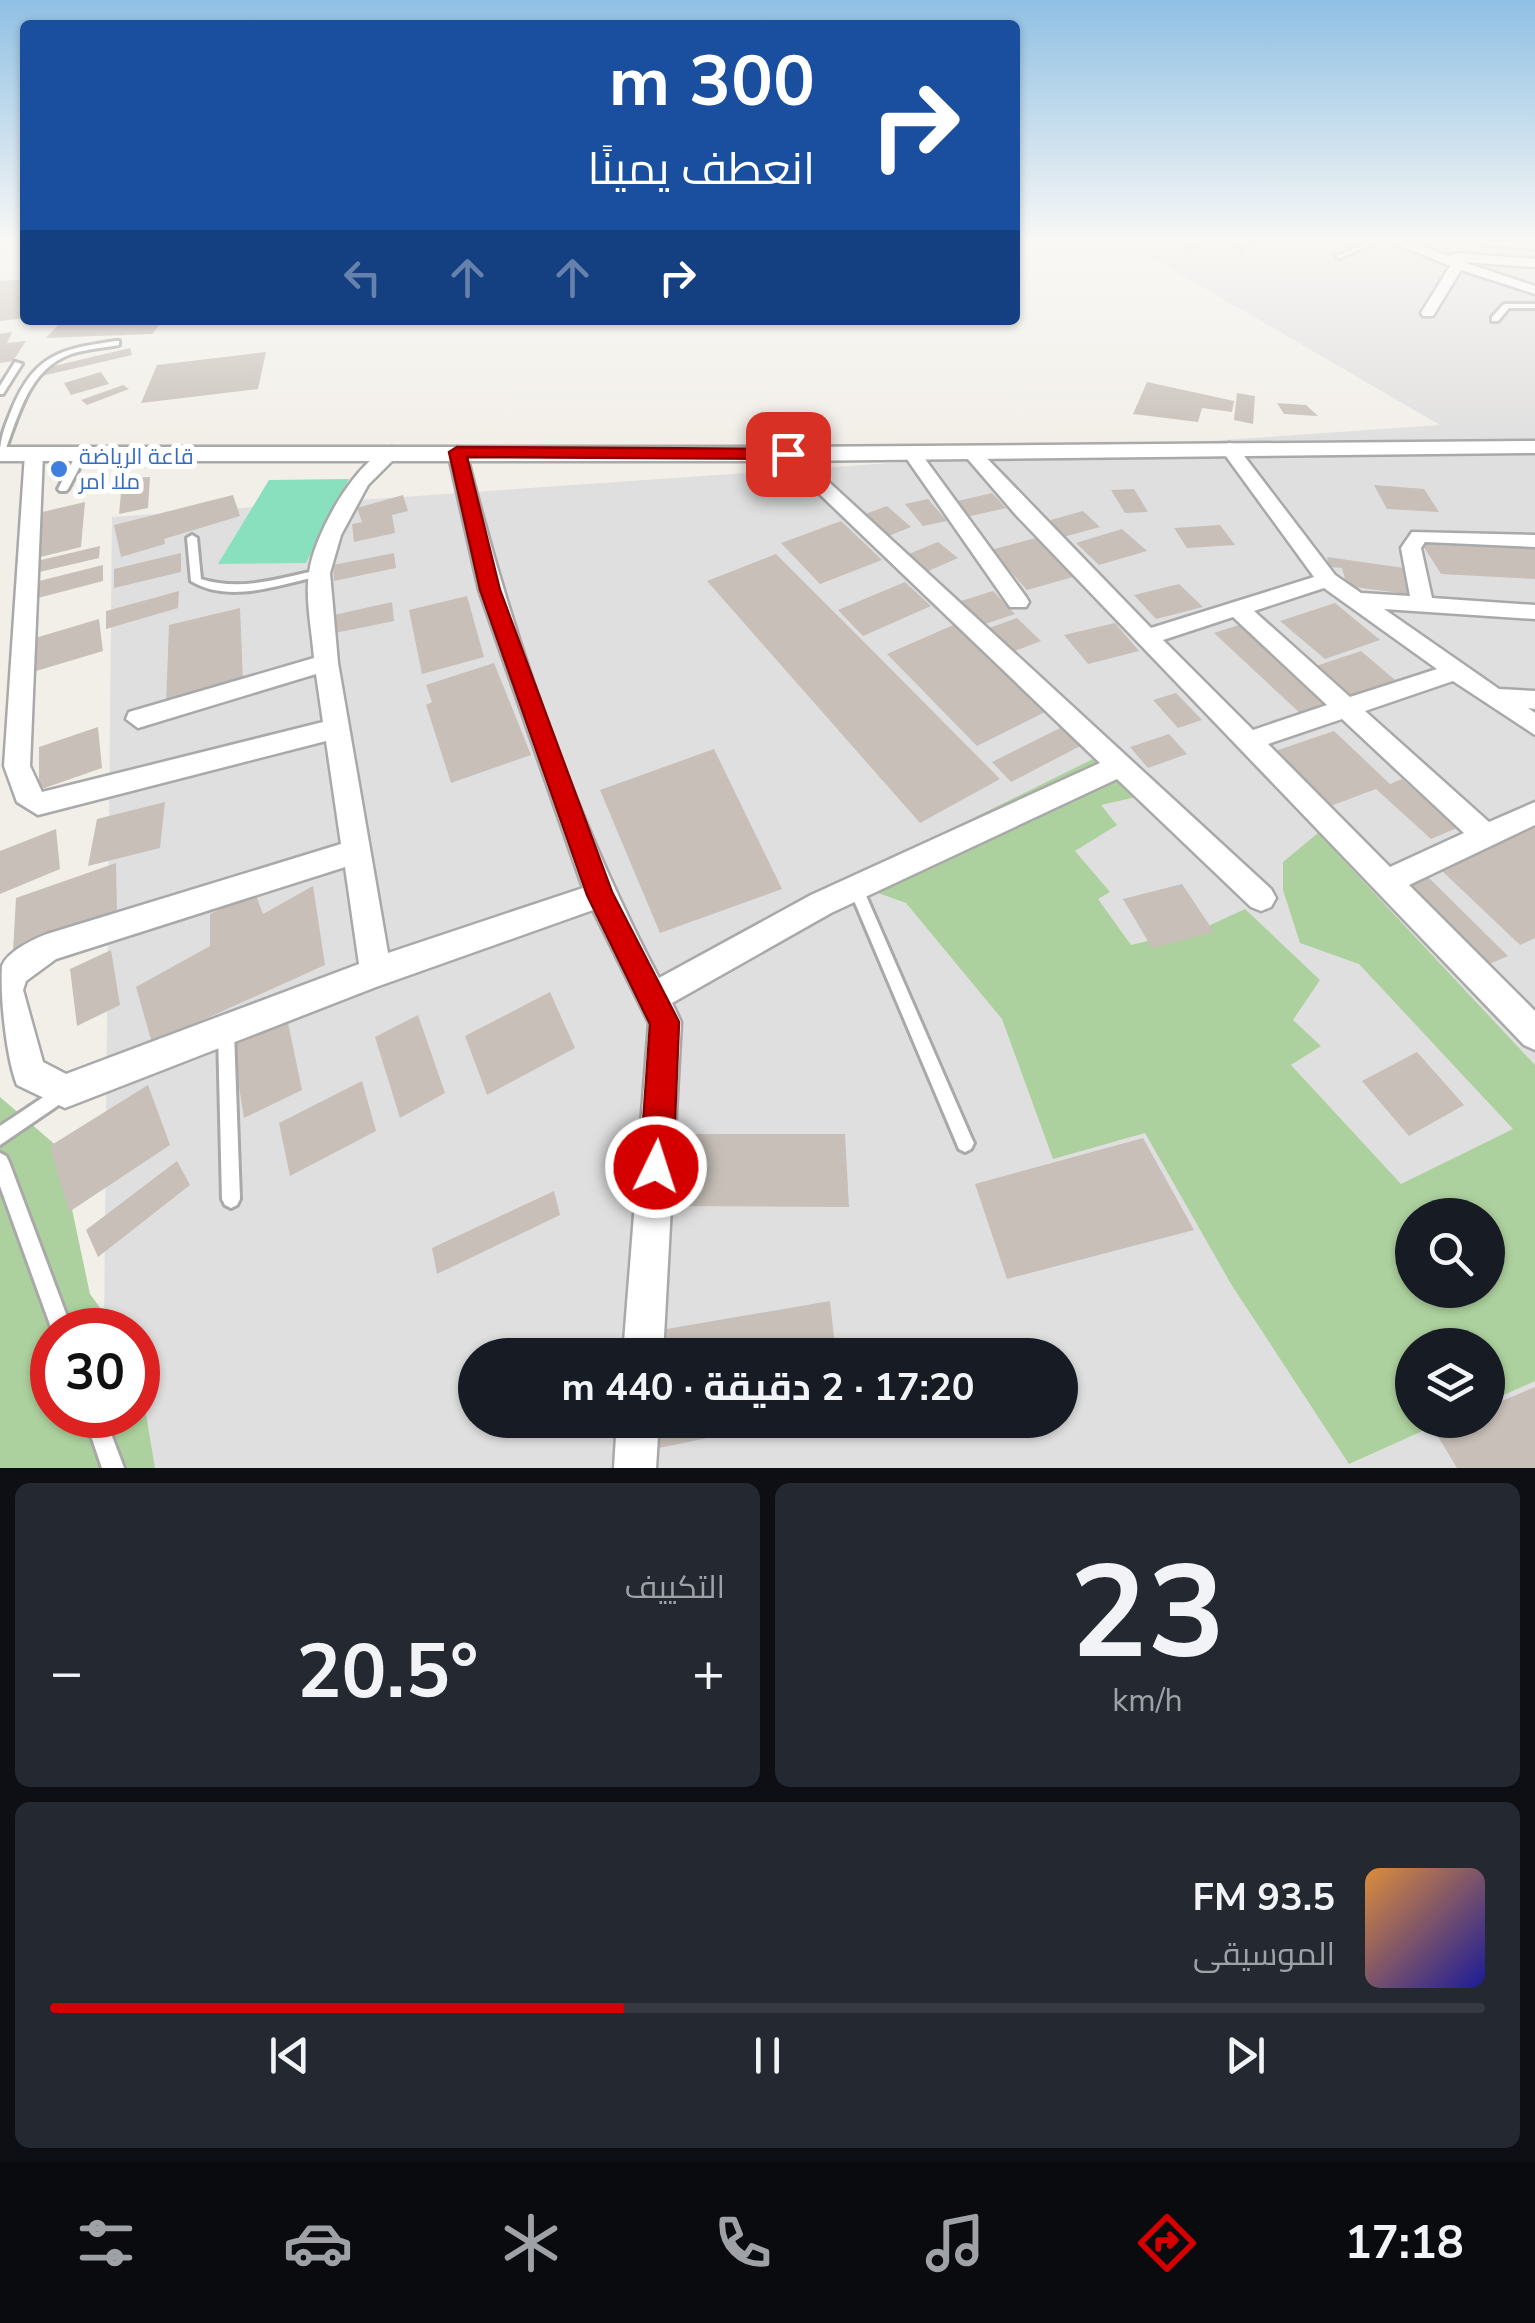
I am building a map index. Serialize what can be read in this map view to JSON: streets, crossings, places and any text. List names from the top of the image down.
{
  "places": ["قاعة الرياضة ملا امر"],
  "page": {
    "turn": ["300 m", "انعطف يمينًا"],
    "limit": "30",
    "trip": "17:20 · 2 دقيقة · 440 m",
    "tile": [
      ["23", "km/h"],
      "التكييف"
    ],
    "heat": ["−", "20.5°", "+"],
    "song": ["93.5 FM", "الموسيقى"],
    "tabs": "17:18"
  }
}
